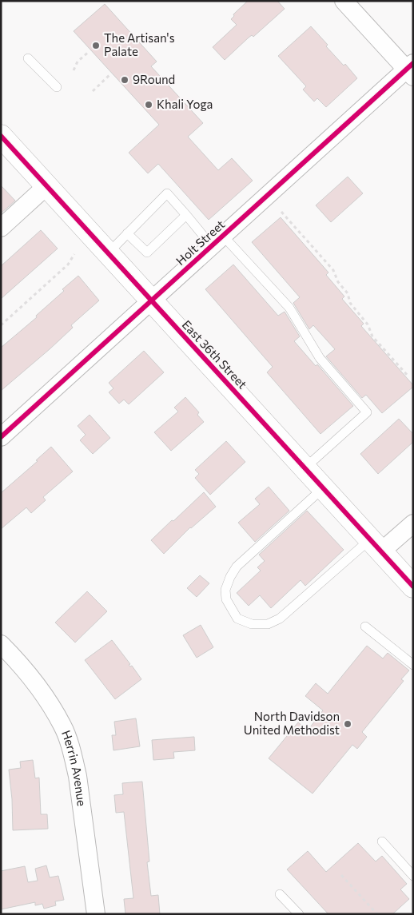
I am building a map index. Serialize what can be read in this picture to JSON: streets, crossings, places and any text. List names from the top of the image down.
{
  "streets": {
    "street": ["Holt Street", "East 36th Street", "Herrin Avenue"]
  },
  "crossings": [
    ["Holt Street", "East 36th Street"]
  ],
  "places": [
    "The Artisan's Palate",
    "9Round",
    "Khali Yoga",
    "North Davidson United Methodist"
  ]
}
